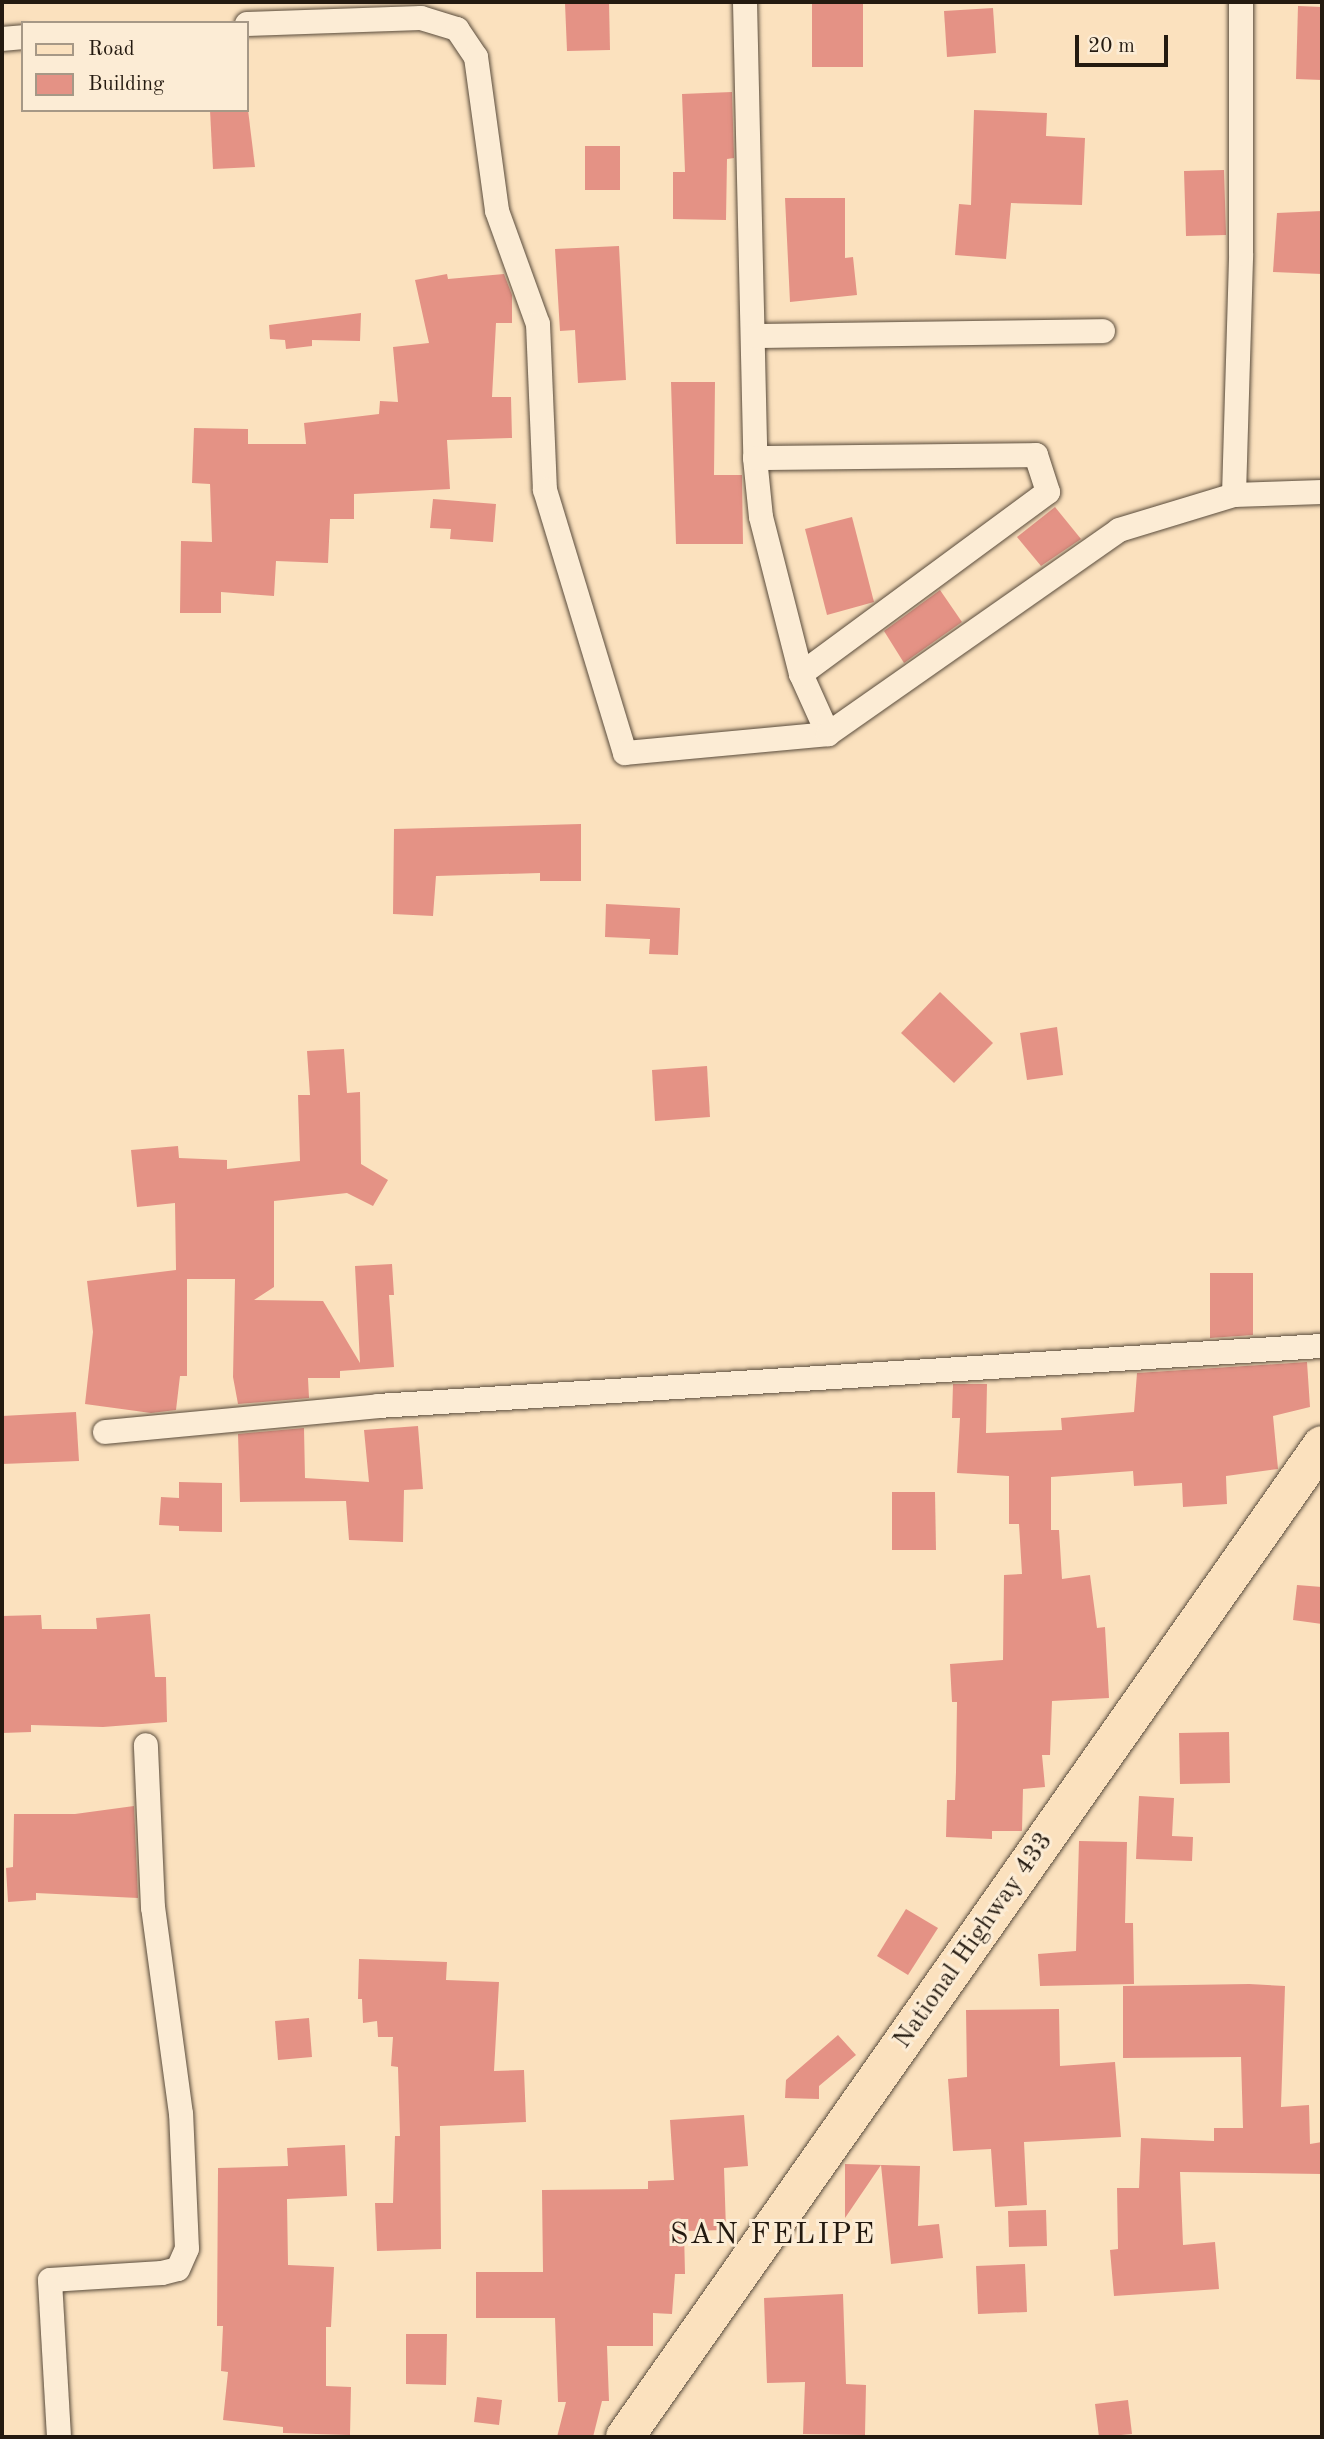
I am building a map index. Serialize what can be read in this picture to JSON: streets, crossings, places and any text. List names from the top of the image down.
{
  "streets": {
    "main road": ["National Highway 433"]
  },
  "districts": ["SAN FELIPE"],
  "legend": ["Road", "Building"],
  "scale_bar": "20 m"
}
